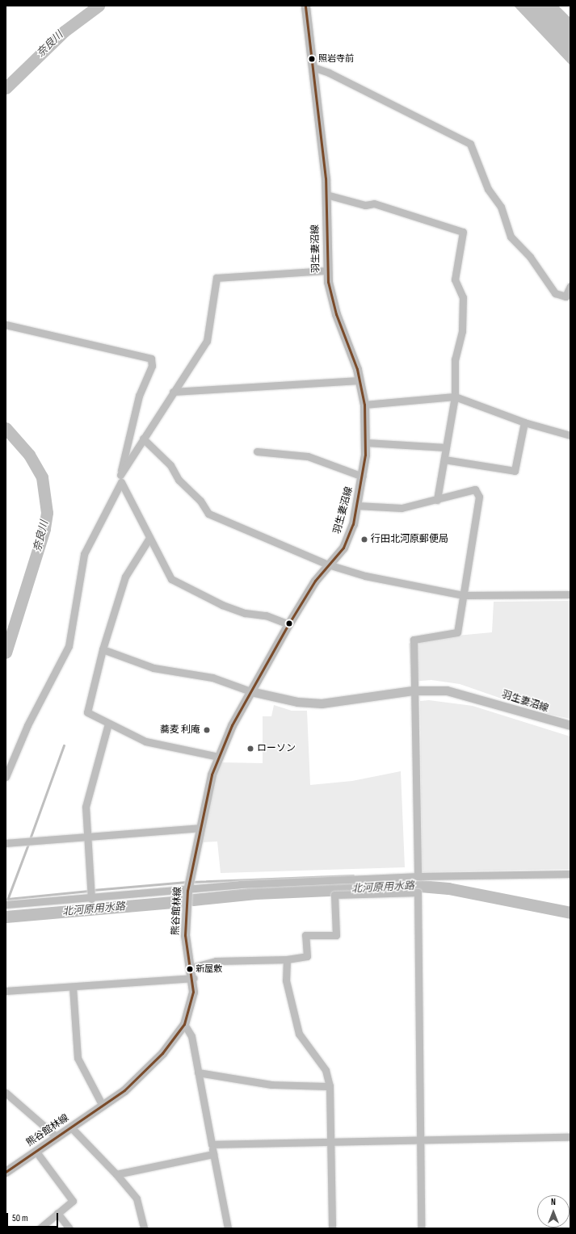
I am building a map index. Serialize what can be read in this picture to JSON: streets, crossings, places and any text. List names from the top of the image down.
{
  "streets": {
    "main road": ["羽生妻沼線", "熊谷館林線"]
  },
  "crossings": [
    ["羽生妻沼線", "熊谷館林線"]
  ],
  "water": ["奈良川", "北河原用水路"],
  "places": [
    "照岩寺前",
    "行田北河原郵便局",
    "蕎麦 利庵",
    "ローソン",
    "新屋敷"
  ],
  "scale_bar": "50 m",
  "north": "top"
}
